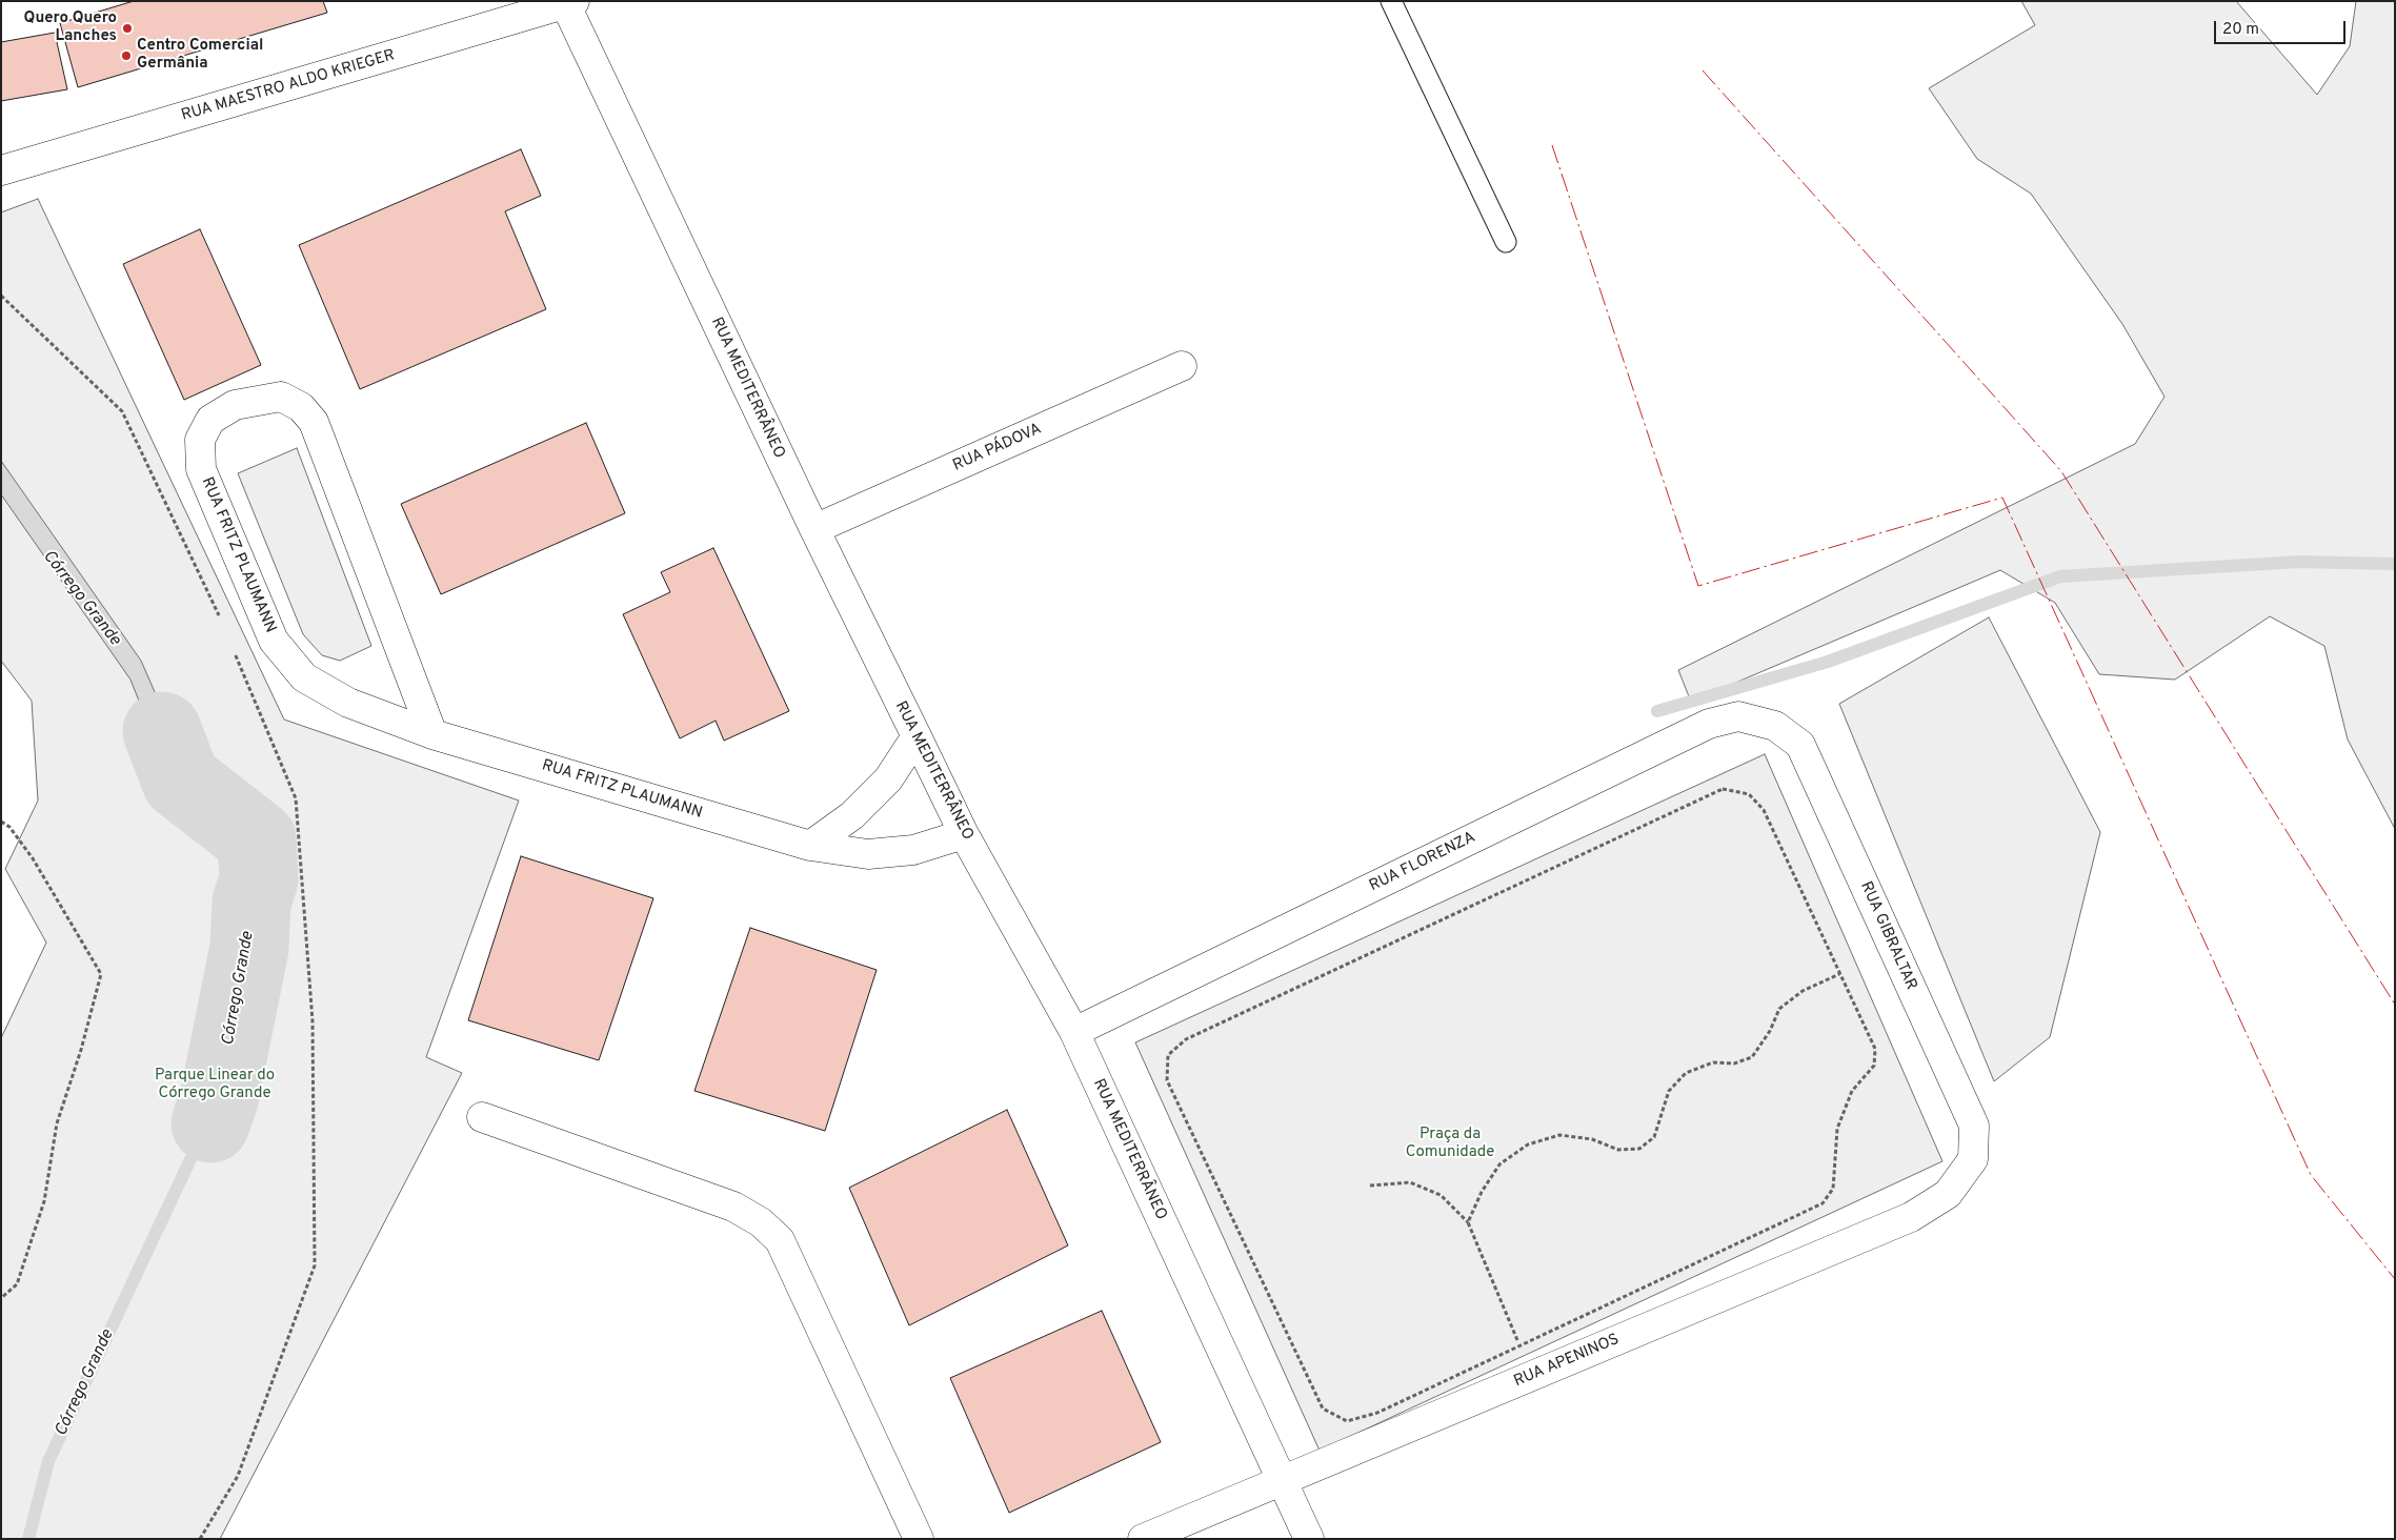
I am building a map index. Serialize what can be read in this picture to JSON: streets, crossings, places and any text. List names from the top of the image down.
{
  "streets": {
    "street": [
      "RUA MAESTRO ALDO KRIEGER",
      "RUA MEDITERRÂNEO",
      "RUA PÁDOVA",
      "RUA FRITZ PLAUMANN",
      "RUA FLORENZA",
      "RUA GIBRALTAR",
      "RUA APENINOS"
    ]
  },
  "crossings": [
    ["RUA MAESTRO ALDO KRIEGER", "RUA MEDITERRÂNEO"],
    ["RUA MEDITERRÂNEO", "RUA PÁDOVA"],
    ["RUA MEDITERRÂNEO", "RUA FRITZ PLAUMANN"],
    ["RUA MEDITERRÂNEO", "RUA FLORENZA"],
    ["RUA MEDITERRÂNEO", "RUA APENINOS"],
    ["RUA FLORENZA", "RUA GIBRALTAR"],
    ["RUA GIBRALTAR", "RUA APENINOS"]
  ],
  "water": ["Córrego Grande"],
  "parks": ["Parque Linear do Córrego Grande", "Praça da Comunidade"],
  "places": ["Quero Quero Lanches", "Centro Comercial Germânia"],
  "scale_bar": "20 m"
}
